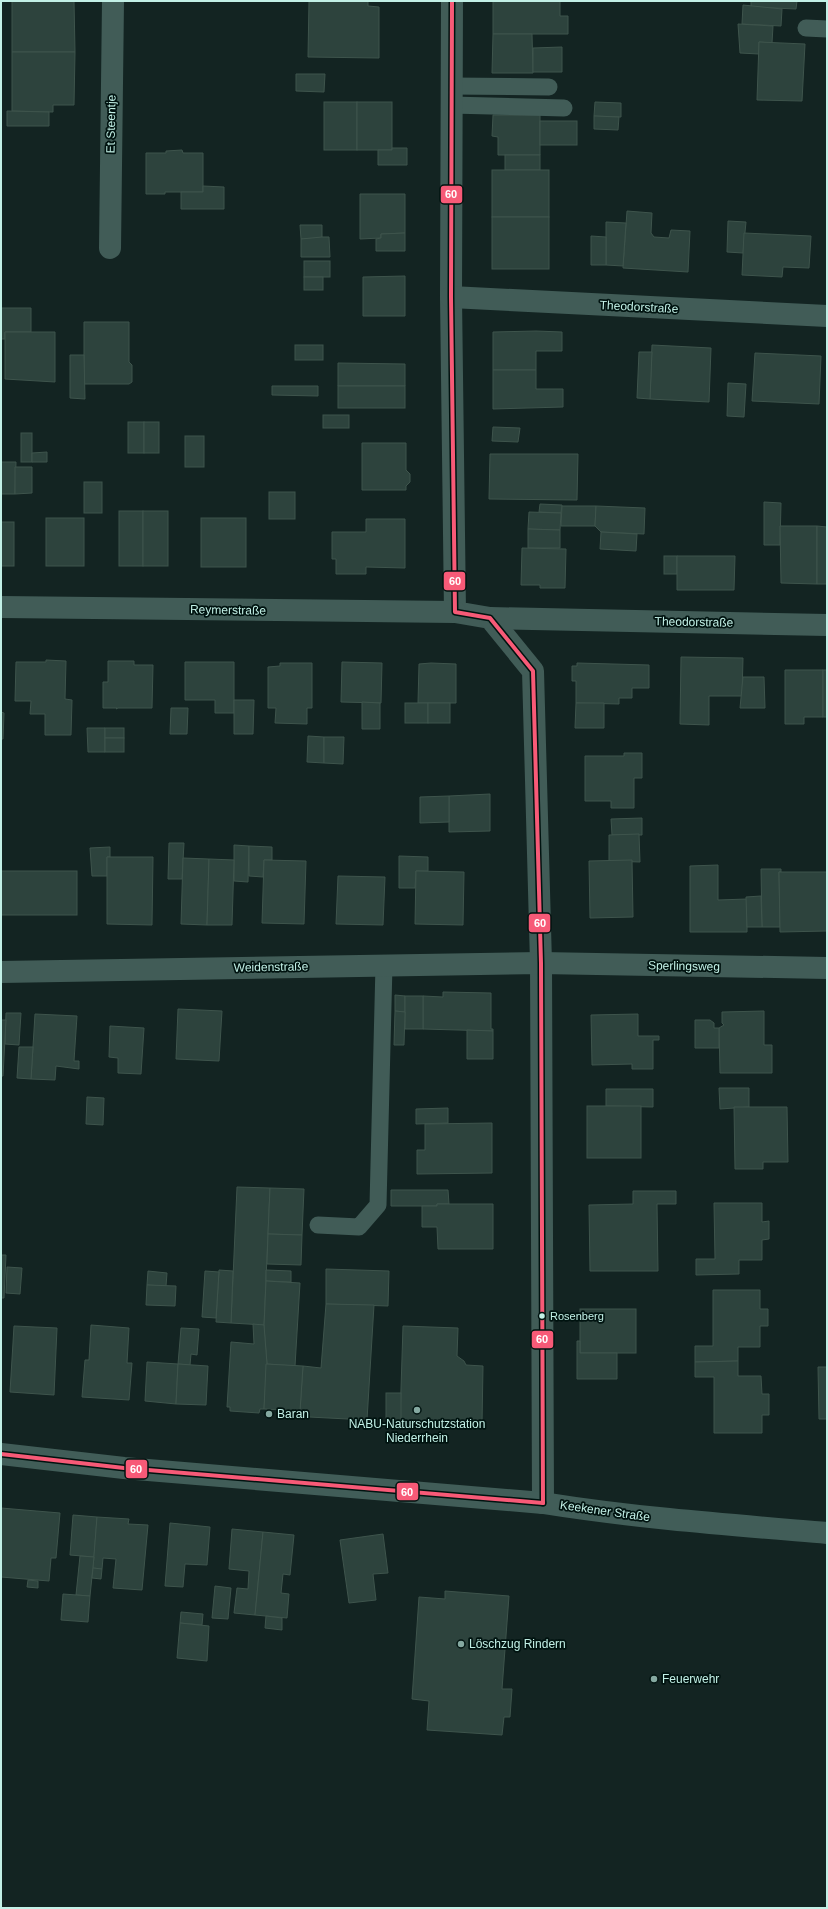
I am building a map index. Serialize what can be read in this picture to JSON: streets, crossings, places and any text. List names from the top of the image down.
{
  "streets": {
    "main road": ["Keekener Straße"],
    "street": [
      "Et Steentje",
      "Theodorstraße",
      "Reymerstraße",
      "Sperlingsweg",
      "Weidenstraße"
    ]
  },
  "crossings": [
    ["Theodorstraße", "Reymerstraße"],
    ["Sperlingsweg", "Weidenstraße"]
  ],
  "places": [
    "Rosenberg",
    "NABU-Naturschutzstation Niederrhein",
    "Baran",
    "Löschzug Rindern",
    "Feuerwehr"
  ],
  "lines": ["transit line 60"]
}
